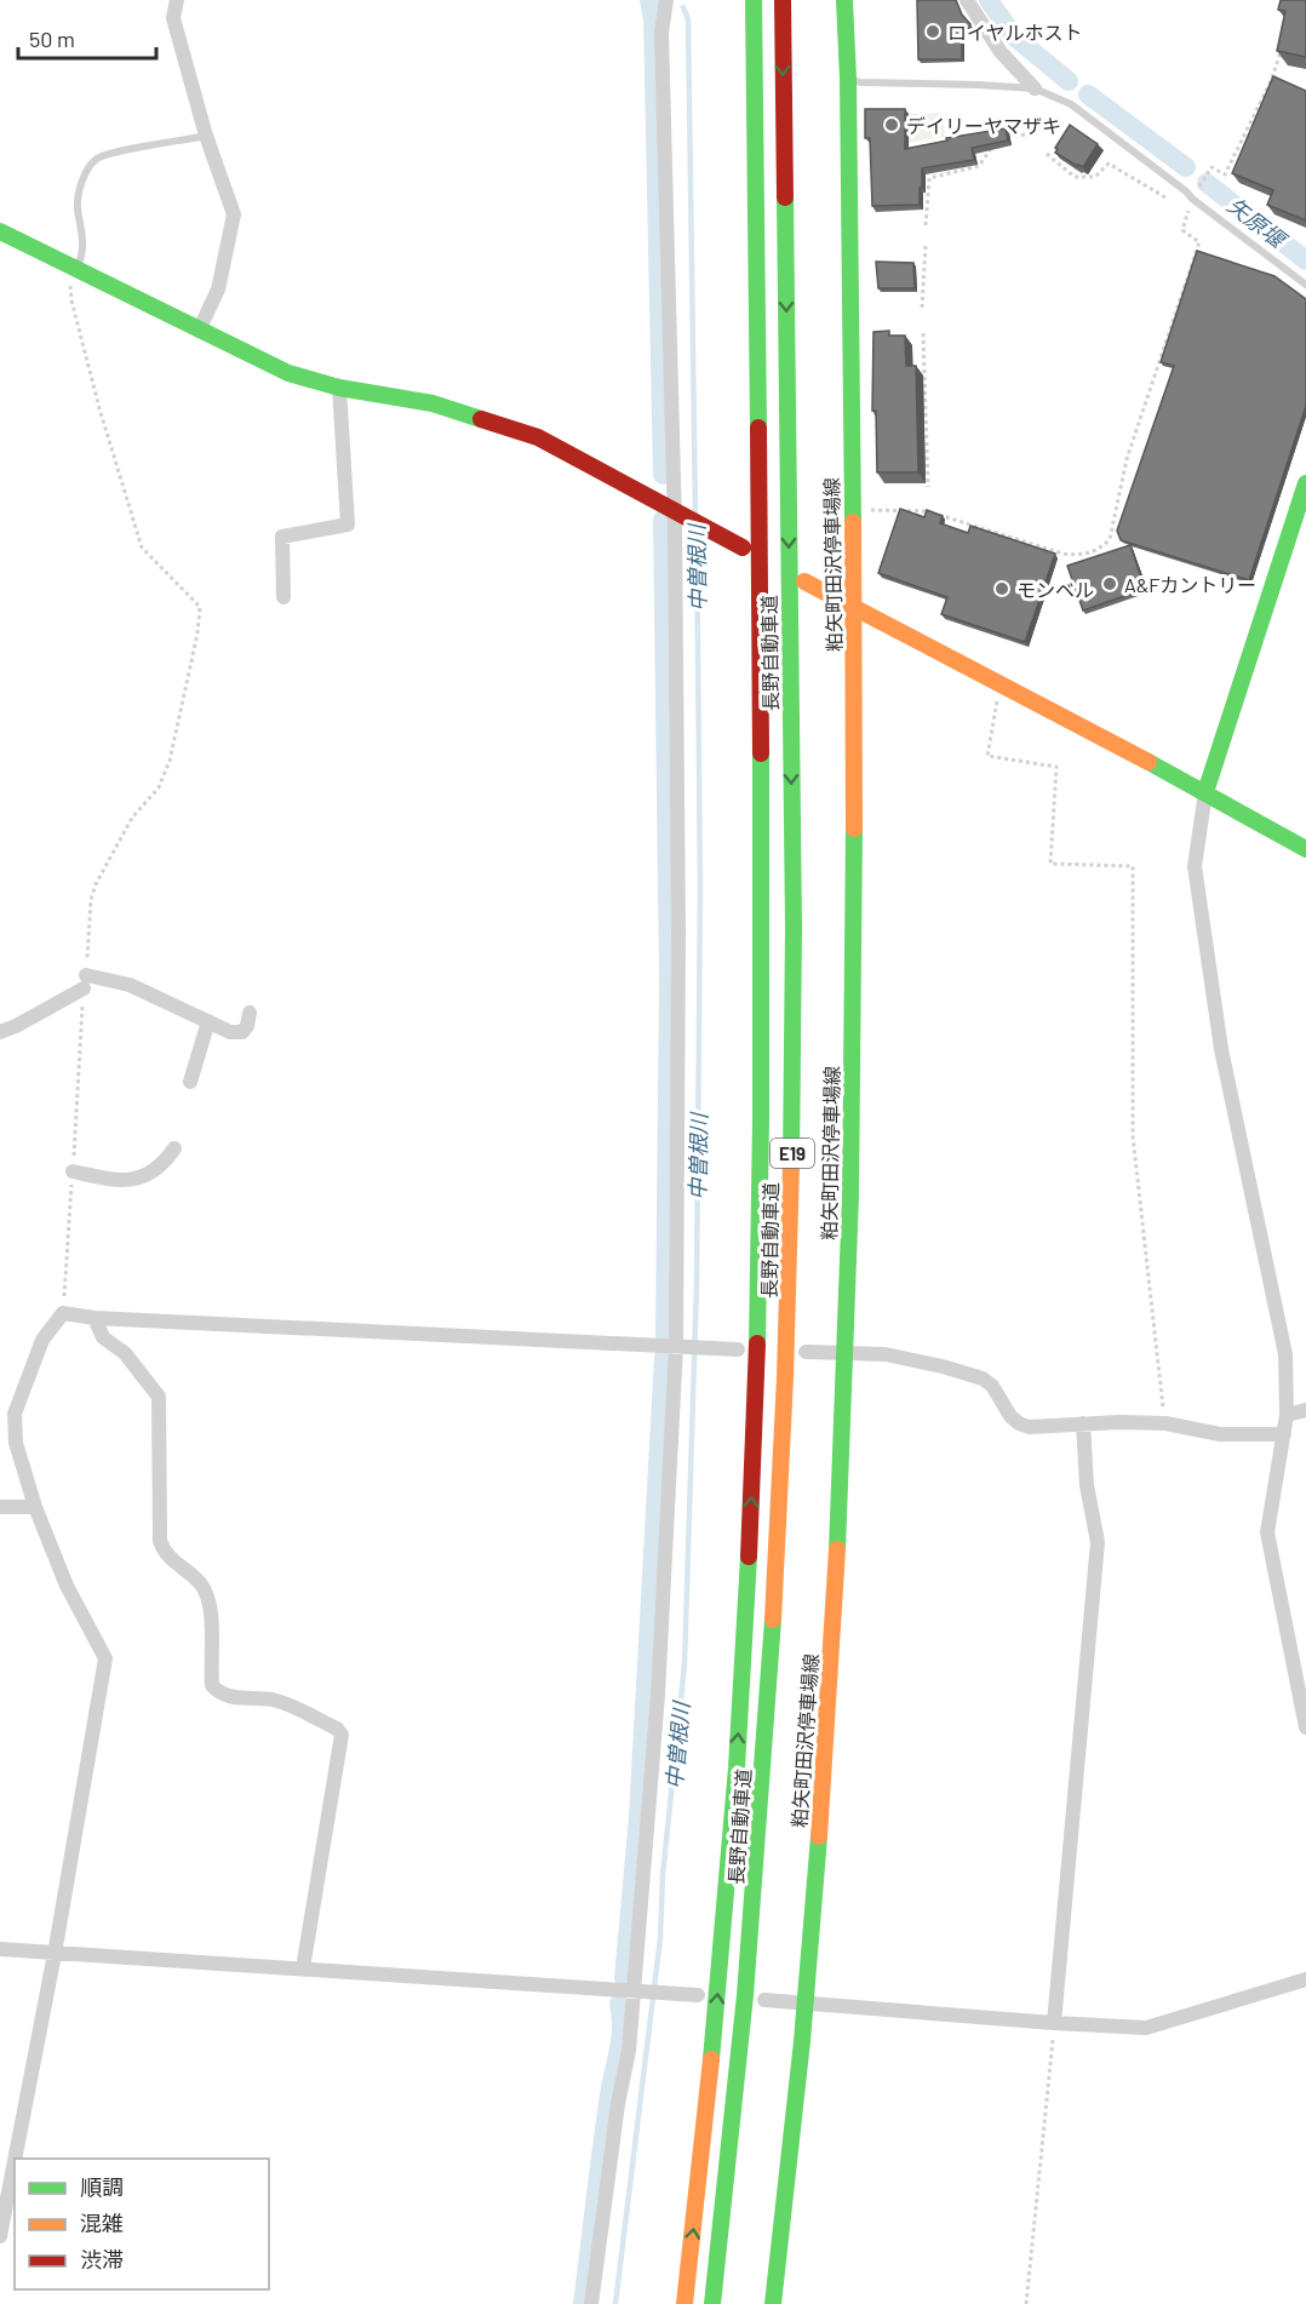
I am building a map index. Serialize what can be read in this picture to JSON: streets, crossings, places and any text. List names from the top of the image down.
{
  "streets": {
    "main road": ["粕矢町田沢停車場線", "長野自動車道", "E19"]
  },
  "water": ["矢原堰", "中曽根川"],
  "places": [
    "ロイヤルホスト",
    "デイリーヤマザキ",
    "A&Fカントリー",
    "モンベル"
  ],
  "legend": ["順調", "混雑", "渋滞"],
  "scale_bar": "50 m"
}
